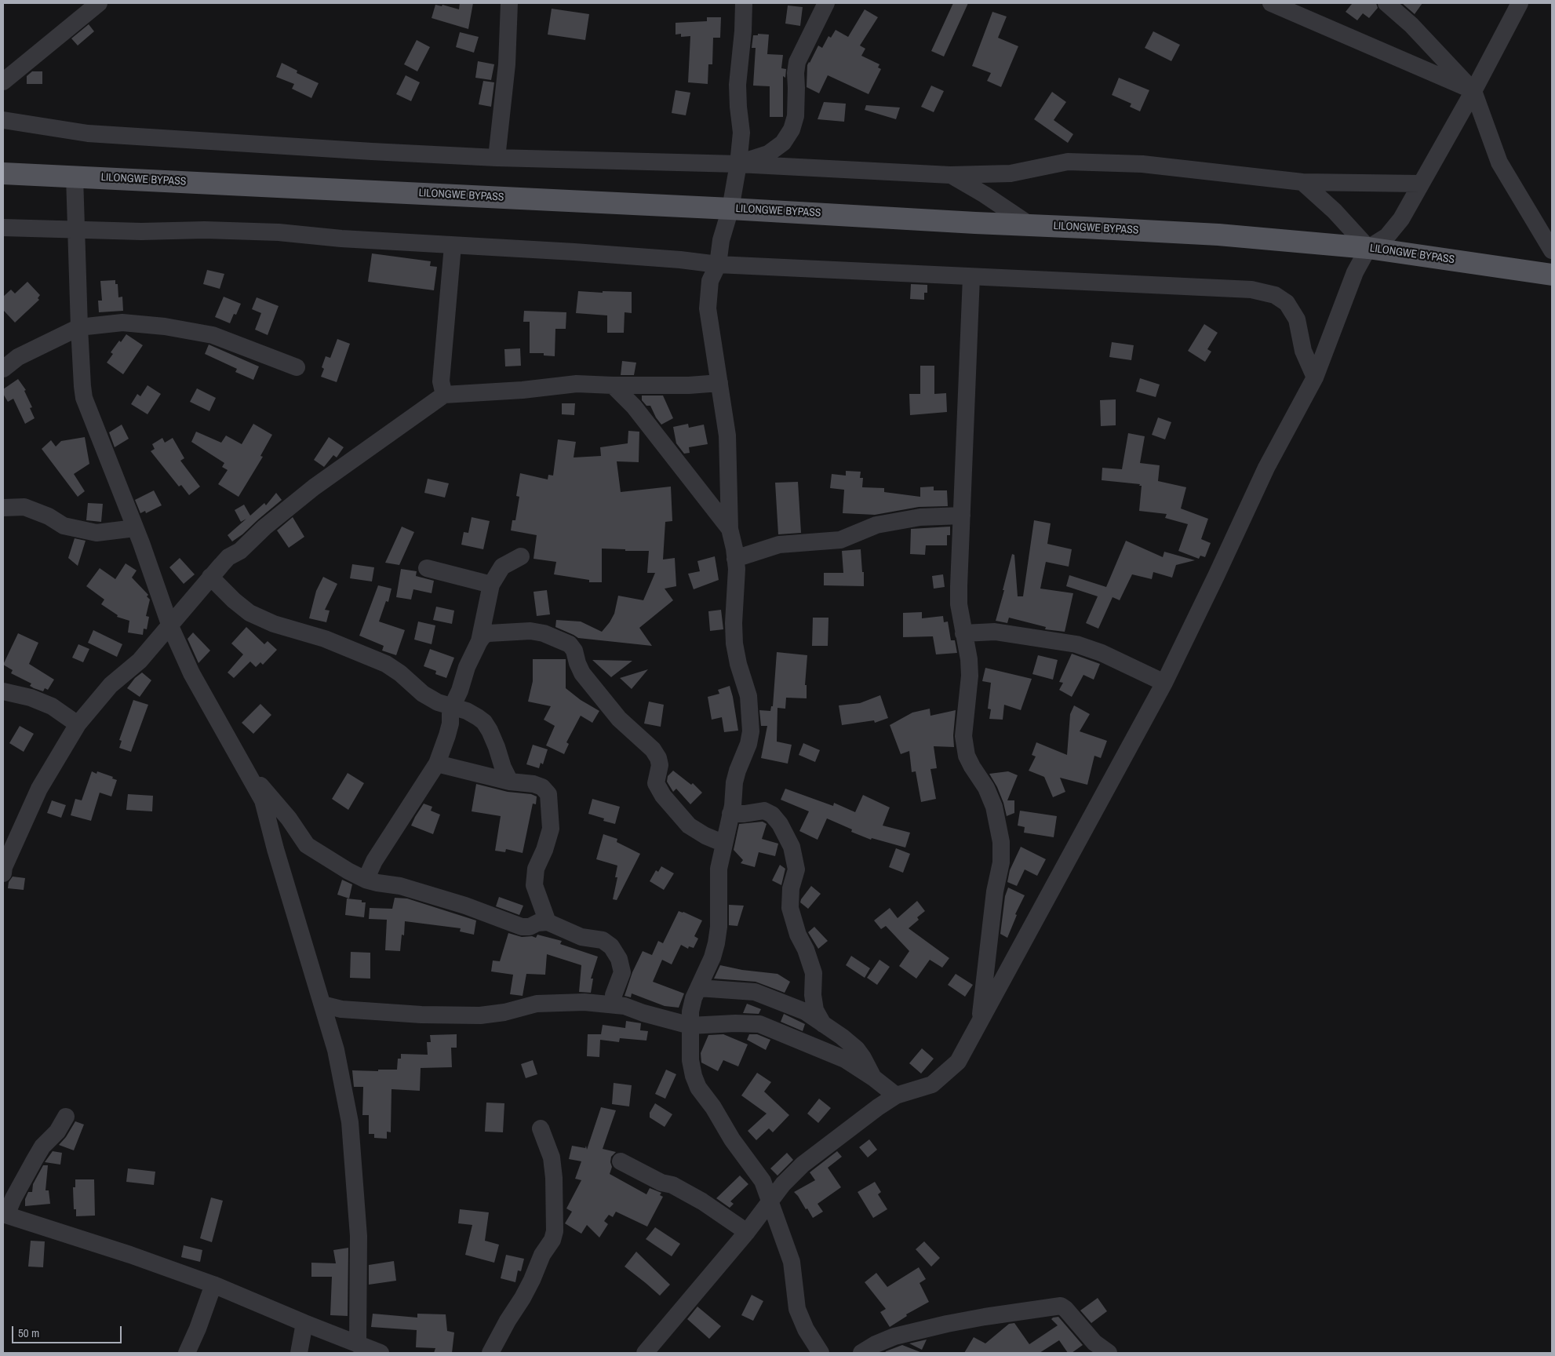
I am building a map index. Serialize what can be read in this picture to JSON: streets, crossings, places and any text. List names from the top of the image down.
{
  "streets": {
    "main road": ["LILONGWE BYPASS"]
  },
  "scale_bar": "50 m"
}
